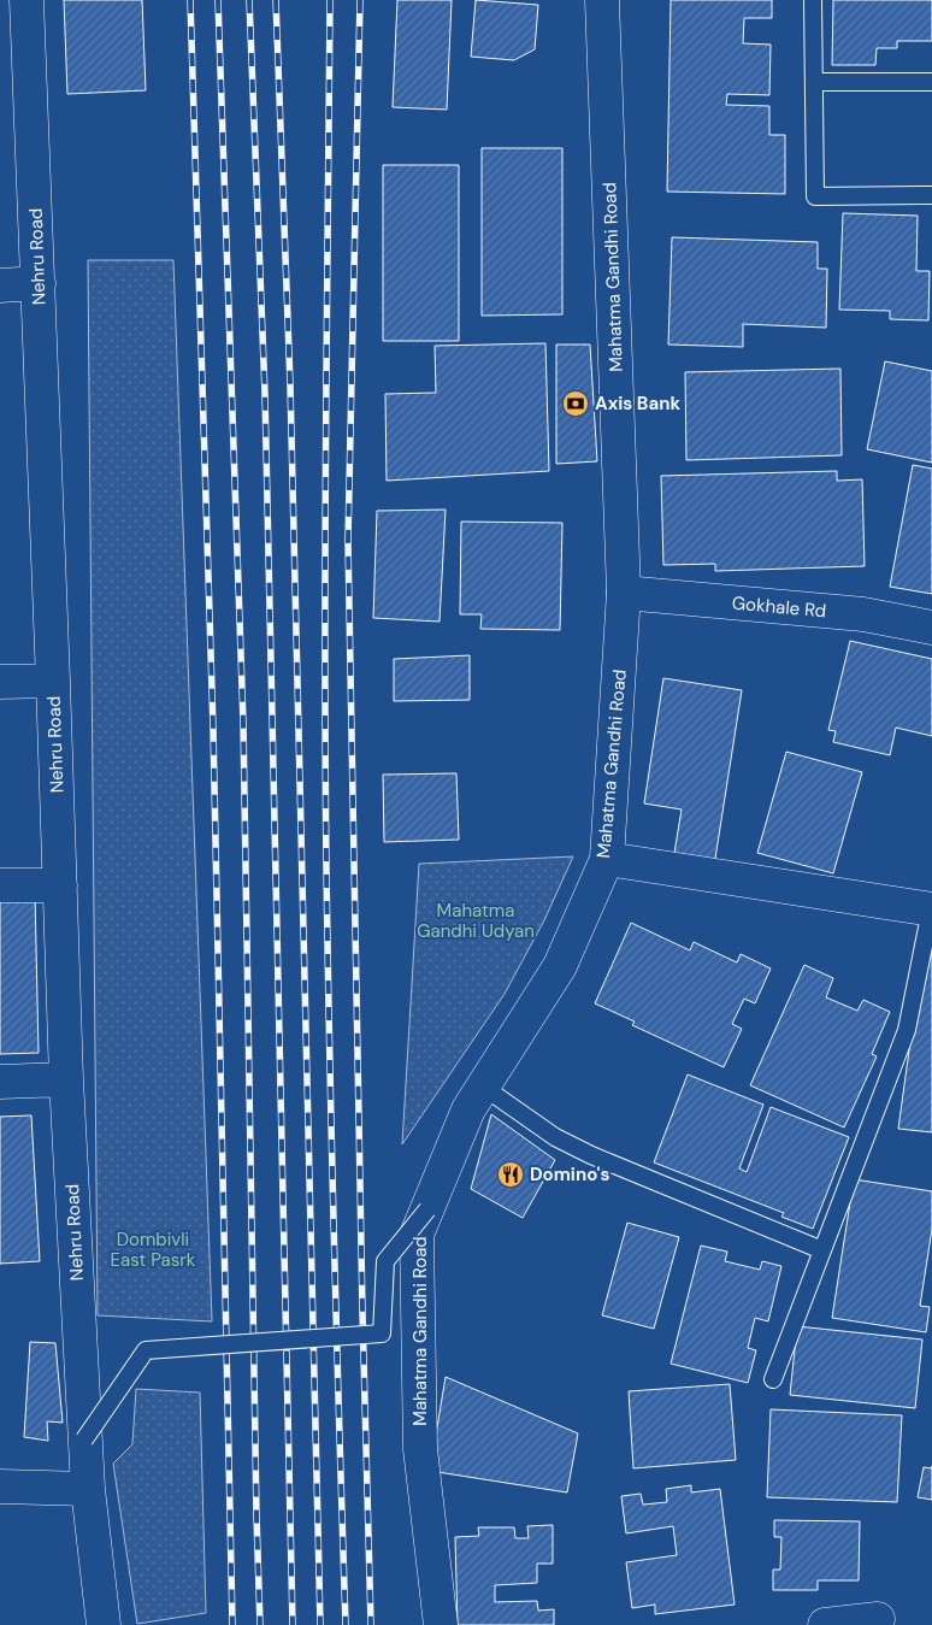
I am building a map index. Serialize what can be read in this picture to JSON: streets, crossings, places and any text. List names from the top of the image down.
{
  "streets": {
    "street": ["Nehru Road", "Mahatma Gandhi Road", "Gokhale Rd"]
  },
  "crossings": [
    ["Mahatma Gandhi Road", "Gokhale Rd"]
  ],
  "parks": ["Mahatma Gandhi Udyan", "Dombivli East Pasrk"],
  "places": {
    "bank": ["Axis Bank"],
    "restaurant": ["Domino's"]
  }
}
